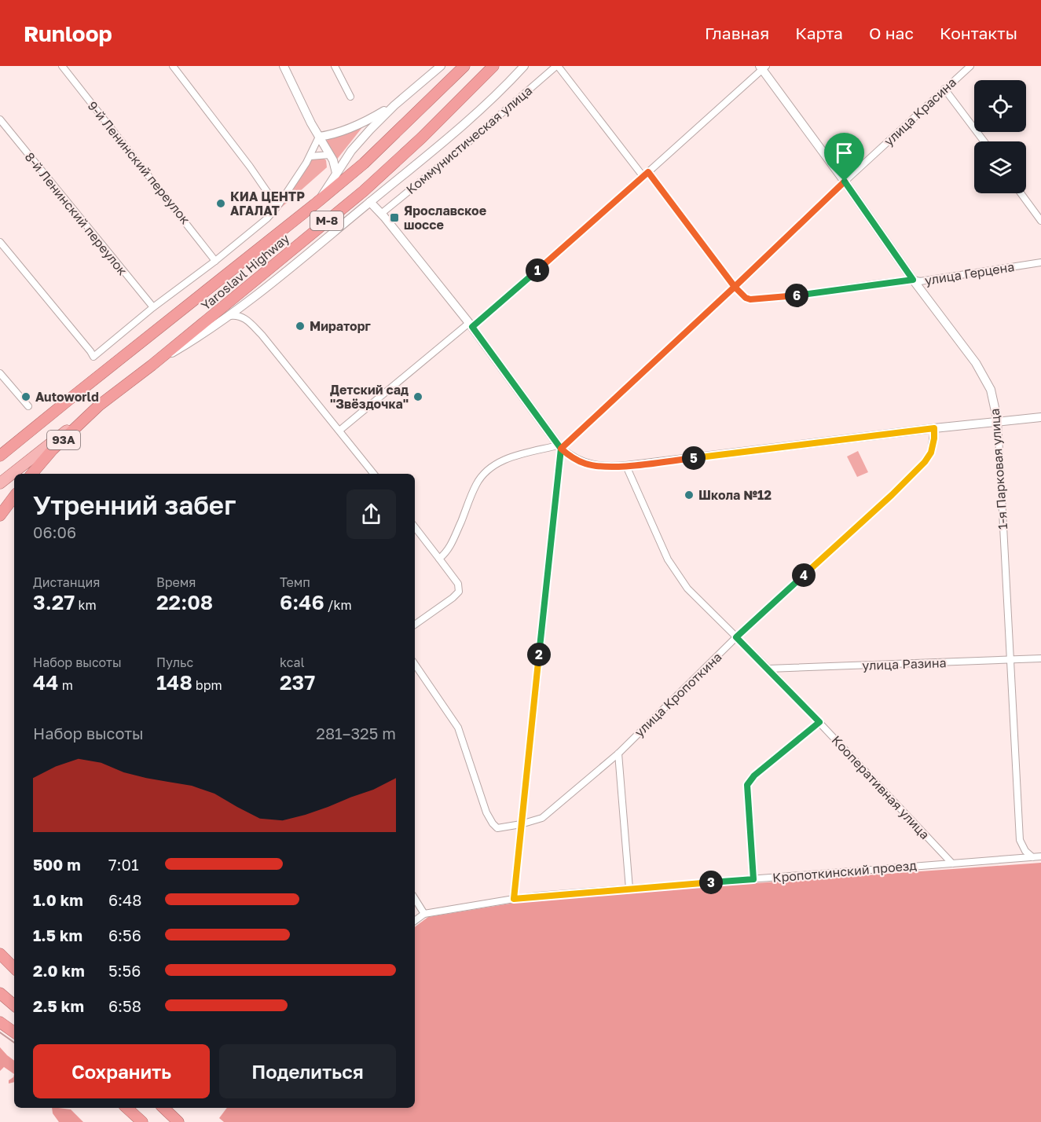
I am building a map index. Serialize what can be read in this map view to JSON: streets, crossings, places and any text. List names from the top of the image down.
{
  "streets": {
    "highway": ["М-8", "Yaroslavl Highway", "93A"],
    "street": [
      "улица Красина",
      "Коммунистическая улица",
      "9-й Ленинский переулок",
      "8-й Ленинский переулок",
      "улица Герцена",
      "1-я Парковая улица",
      "улица Разина",
      "улица Кропоткина",
      "Кооперативная улица",
      "Кропоткинский проезд"
    ]
  },
  "crossings": [
    ["улица Красина", "улица Герцена"],
    ["улица Красина", "1-я Парковая улица"],
    ["Yaroslavl Highway", "93A"],
    ["улица Герцена", "1-я Парковая улица"],
    ["1-я Парковая улица", "улица Разина"],
    ["1-я Парковая улица", "Кропоткинский проезд"],
    ["улица Разина", "Кооперативная улица"],
    ["улица Кропоткина", "Кооперативная улица"],
    ["Кооперативная улица", "Кропоткинский проезд"]
  ],
  "places": {
    "other": [
      "КИА ЦЕНТР АГАЛАТ",
      "Мираторг",
      "Autoworld",
      "Детский сад \"Звёздочка\"",
      "Школа №12"
    ],
    "transit": ["Ярославское шоссе"]
  },
  "page": {
    "header": "Runloop",
    "nav": [
      "Главная",
      "Карта",
      "О нас",
      "Контакты"
    ],
    "pins": [
      "1",
      "6",
      "5",
      "4",
      "2",
      "3"
    ],
    "heading": ["Утренний забег", "06:06"],
    "stats": [
      ["Дистанция", "3.27 km"],
      ["Время", "22:08"],
      ["Темп", "6:46 /km"],
      ["Набор высоты", "44 m"],
      ["Пульс", "148 bpm"],
      ["kcal", "237"]
    ],
    "chart": ["Набор высоты", "281–325 m"],
    "list": [
      {
        "name": "500 m",
        "note": "7:01"
      },
      {
        "name": "1.0 km",
        "note": "6:48"
      },
      {
        "name": "1.5 km",
        "note": "6:56"
      },
      {
        "name": "2.0 km",
        "note": "5:56"
      },
      {
        "name": "2.5 km",
        "note": "6:58"
      }
    ],
    "buttons": ["Сохранить", "Поделиться"]
  }
}
